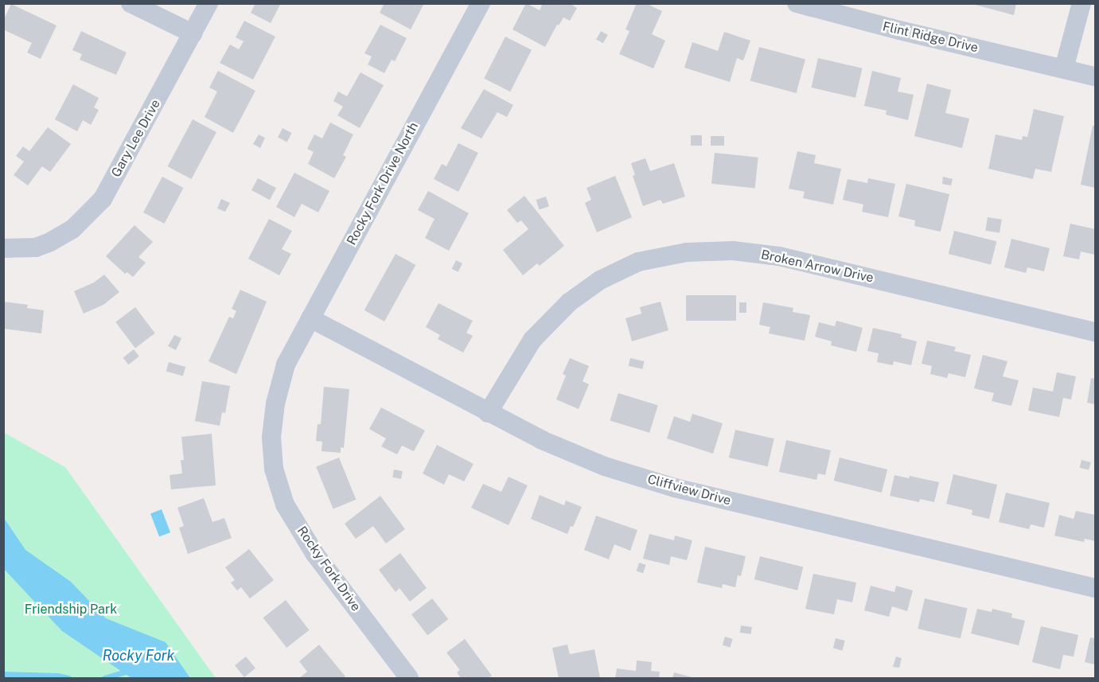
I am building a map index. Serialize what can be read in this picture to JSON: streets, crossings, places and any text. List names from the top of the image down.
{
  "streets": {
    "street": [
      "Flint Ridge Drive",
      "Gary Lee Drive",
      "Rocky Fork Drive North",
      "Broken Arrow Drive",
      "Cliffview Drive",
      "Rocky Fork Drive"
    ]
  },
  "crossings": [
    ["Rocky Fork Drive North", "Cliffview Drive"],
    ["Rocky Fork Drive North", "Rocky Fork Drive"],
    ["Broken Arrow Drive", "Cliffview Drive"]
  ],
  "water": ["Rocky Fork"],
  "parks": ["Friendship Park"]
}
